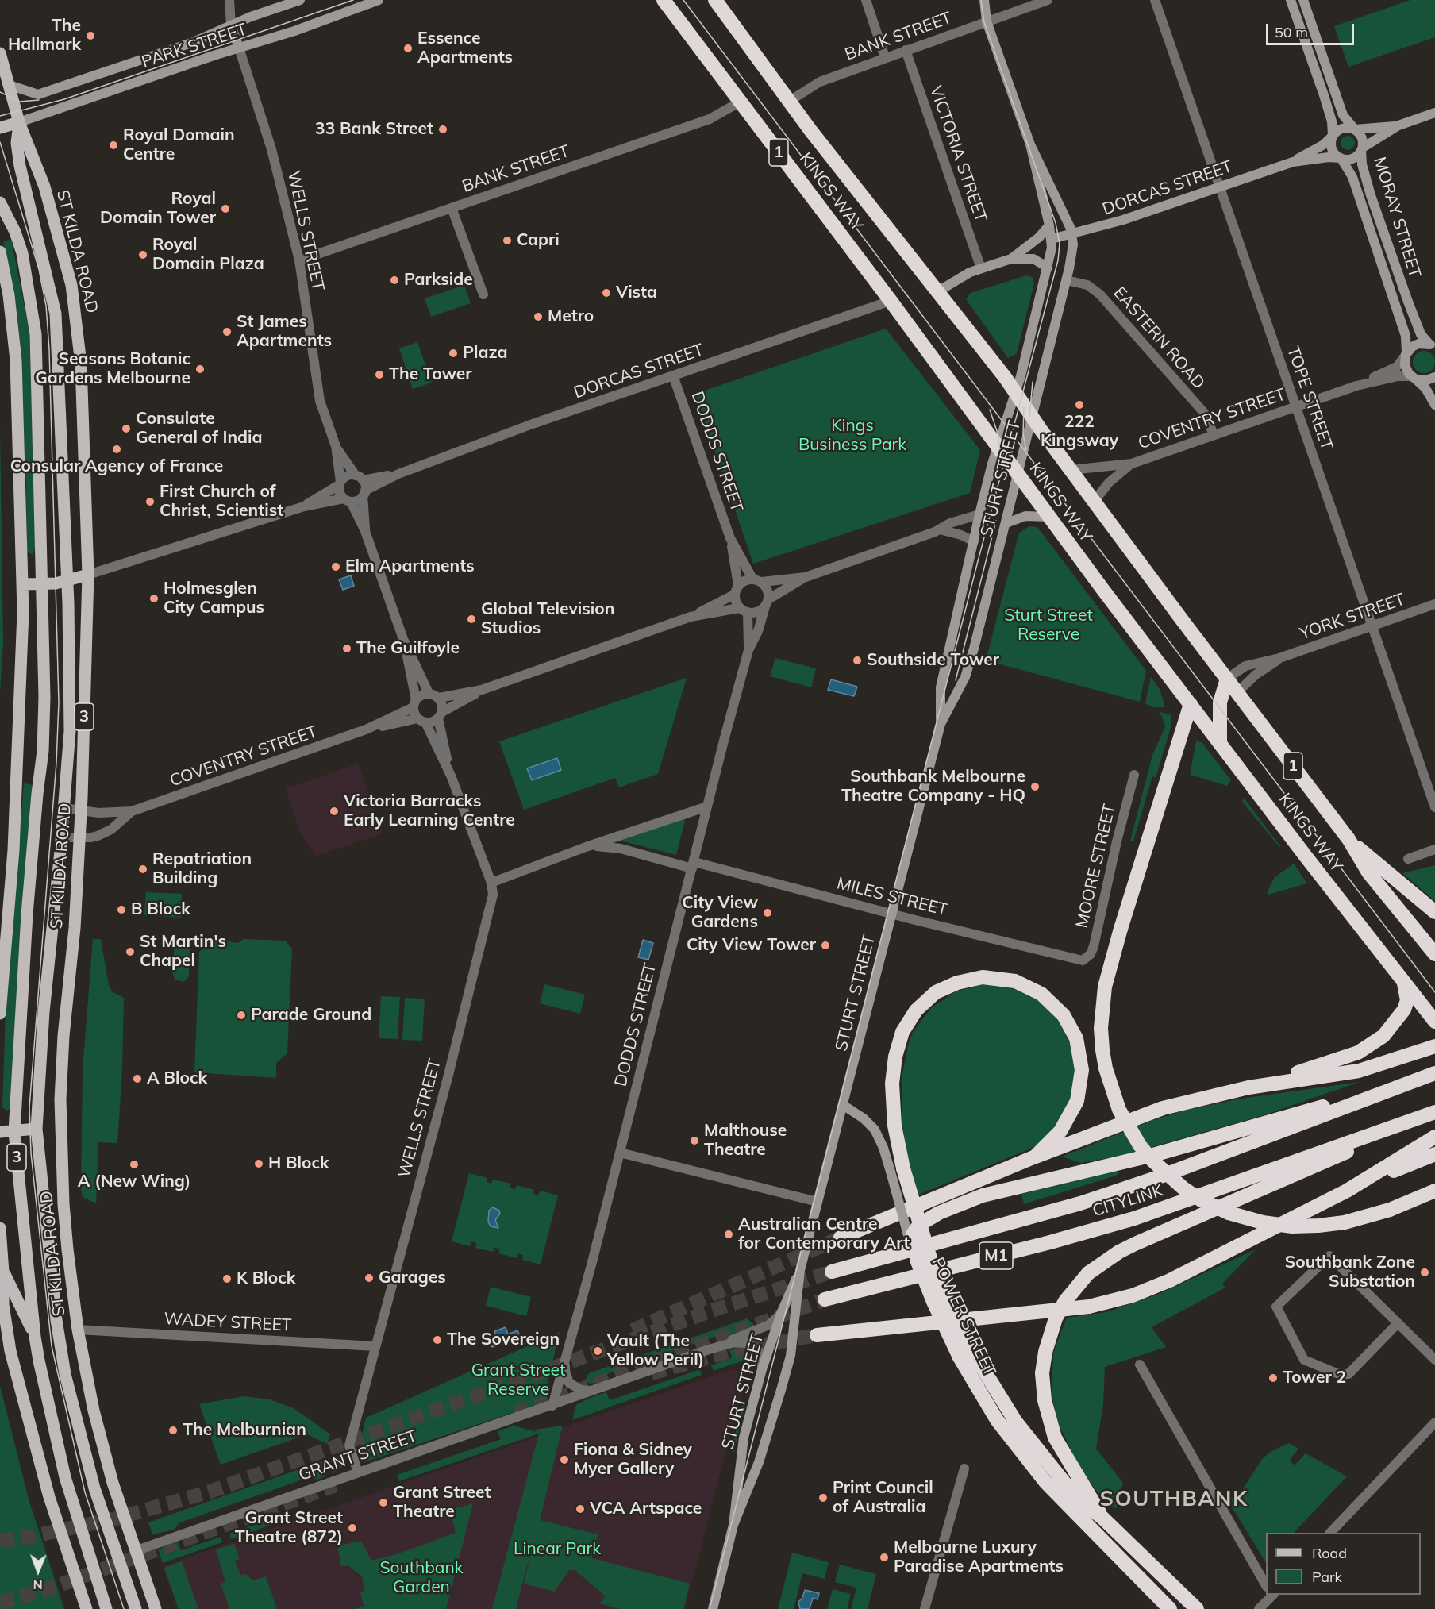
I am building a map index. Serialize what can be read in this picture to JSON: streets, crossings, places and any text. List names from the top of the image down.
{
  "streets": {
    "highway": [
      "1",
      "KINGS WAY",
      "CITYLINK",
      "M1",
      "POWER STREET"
    ],
    "main road": ["ST KILDA ROAD", "3"],
    "street": [
      "BANK STREET",
      "PARK STREET",
      "VICTORIA STREET",
      "DORCAS STREET",
      "MORAY STREET",
      "WELLS STREET",
      "EASTERN ROAD",
      "TOPE STREET",
      "COVENTRY STREET",
      "DODDS STREET",
      "STURT STREET",
      "YORK STREET",
      "MOORE STREET",
      "MILES STREET",
      "WADEY STREET",
      "GRANT STREET"
    ]
  },
  "crossings": [
    ["BANK STREET", "VICTORIA STREET"],
    ["BANK STREET", "KINGS WAY"],
    ["BANK STREET", "WELLS STREET"],
    ["PARK STREET", "WELLS STREET"],
    ["PARK STREET", "ST KILDA ROAD"],
    ["DORCAS STREET", "KINGS WAY"],
    ["DORCAS STREET", "MORAY STREET"],
    ["DORCAS STREET", "WELLS STREET"],
    ["DORCAS STREET", "TOPE STREET"],
    ["DORCAS STREET", "DODDS STREET"],
    ["DORCAS STREET", "STURT STREET"],
    ["KINGS WAY", "COVENTRY STREET"],
    ["KINGS WAY", "STURT STREET"],
    ["KINGS WAY", "YORK STREET"],
    ["MORAY STREET", "COVENTRY STREET"],
    ["WELLS STREET", "COVENTRY STREET"],
    ["WELLS STREET", "MILES STREET"],
    ["WELLS STREET", "WADEY STREET"],
    ["WELLS STREET", "GRANT STREET"],
    ["ST KILDA ROAD", "COVENTRY STREET"],
    ["ST KILDA ROAD", "WADEY STREET"],
    ["ST KILDA ROAD", "GRANT STREET"],
    ["EASTERN ROAD", "COVENTRY STREET"],
    ["EASTERN ROAD", "STURT STREET"],
    ["TOPE STREET", "COVENTRY STREET"],
    ["TOPE STREET", "YORK STREET"],
    ["DODDS STREET", "MILES STREET"],
    ["DODDS STREET", "GRANT STREET"],
    ["STURT STREET", "MILES STREET"],
    ["STURT STREET", "POWER STREET"],
    ["STURT STREET", "GRANT STREET"],
    ["MOORE STREET", "MILES STREET"],
    ["CITYLINK", "M1"]
  ],
  "districts": ["SOUTHBANK"],
  "parks": [
    "Kings Business Park",
    "Sturt Street Reserve",
    "Grant Street Reserve",
    "Linear Park",
    "Southbank Garden"
  ],
  "places": [
    "The Hallmark",
    "Essence Apartments",
    "33 Bank Street",
    "Royal Domain Centre",
    "Royal Domain Tower",
    "Capri",
    "Royal Domain Plaza",
    "Parkside",
    "Vista",
    "Metro",
    "St James Apartments",
    "Plaza",
    "Seasons Botanic Gardens Melbourne",
    "The Tower",
    "222 Kingsway",
    "Consulate General of India",
    "Consular Agency of France",
    "First Church of Christ, Scientist",
    "Elm Apartments",
    "Holmesglen City Campus",
    "Global Television Studios",
    "The Guilfoyle",
    "Southside Tower",
    "Southbank Melbourne Theatre Company - HQ",
    "Victoria Barracks Early Learning Centre",
    "Repatriation Building",
    "B Block",
    "City View Gardens",
    "City View Tower",
    "St Martin's Chapel",
    "Parade Ground",
    "A Block",
    "Malthouse Theatre",
    "H Block",
    "A (New Wing)",
    "Australian Centre for Contemporary Art",
    "Southbank Zone Substation",
    "Garages",
    "K Block",
    "The Sovereign",
    "Vault (The Yellow Peril)",
    "Tower 2",
    "The Melburnian",
    "Fiona & Sidney Myer Gallery",
    "Print Council of Australia",
    "Grant Street Theatre",
    "VCA Artspace",
    "Grant Street Theatre (872)",
    "Melbourne Luxury Paradise Apartments"
  ],
  "legend": ["Road", "Park"],
  "scale_bar": "50 m",
  "north": "bottom"
}
